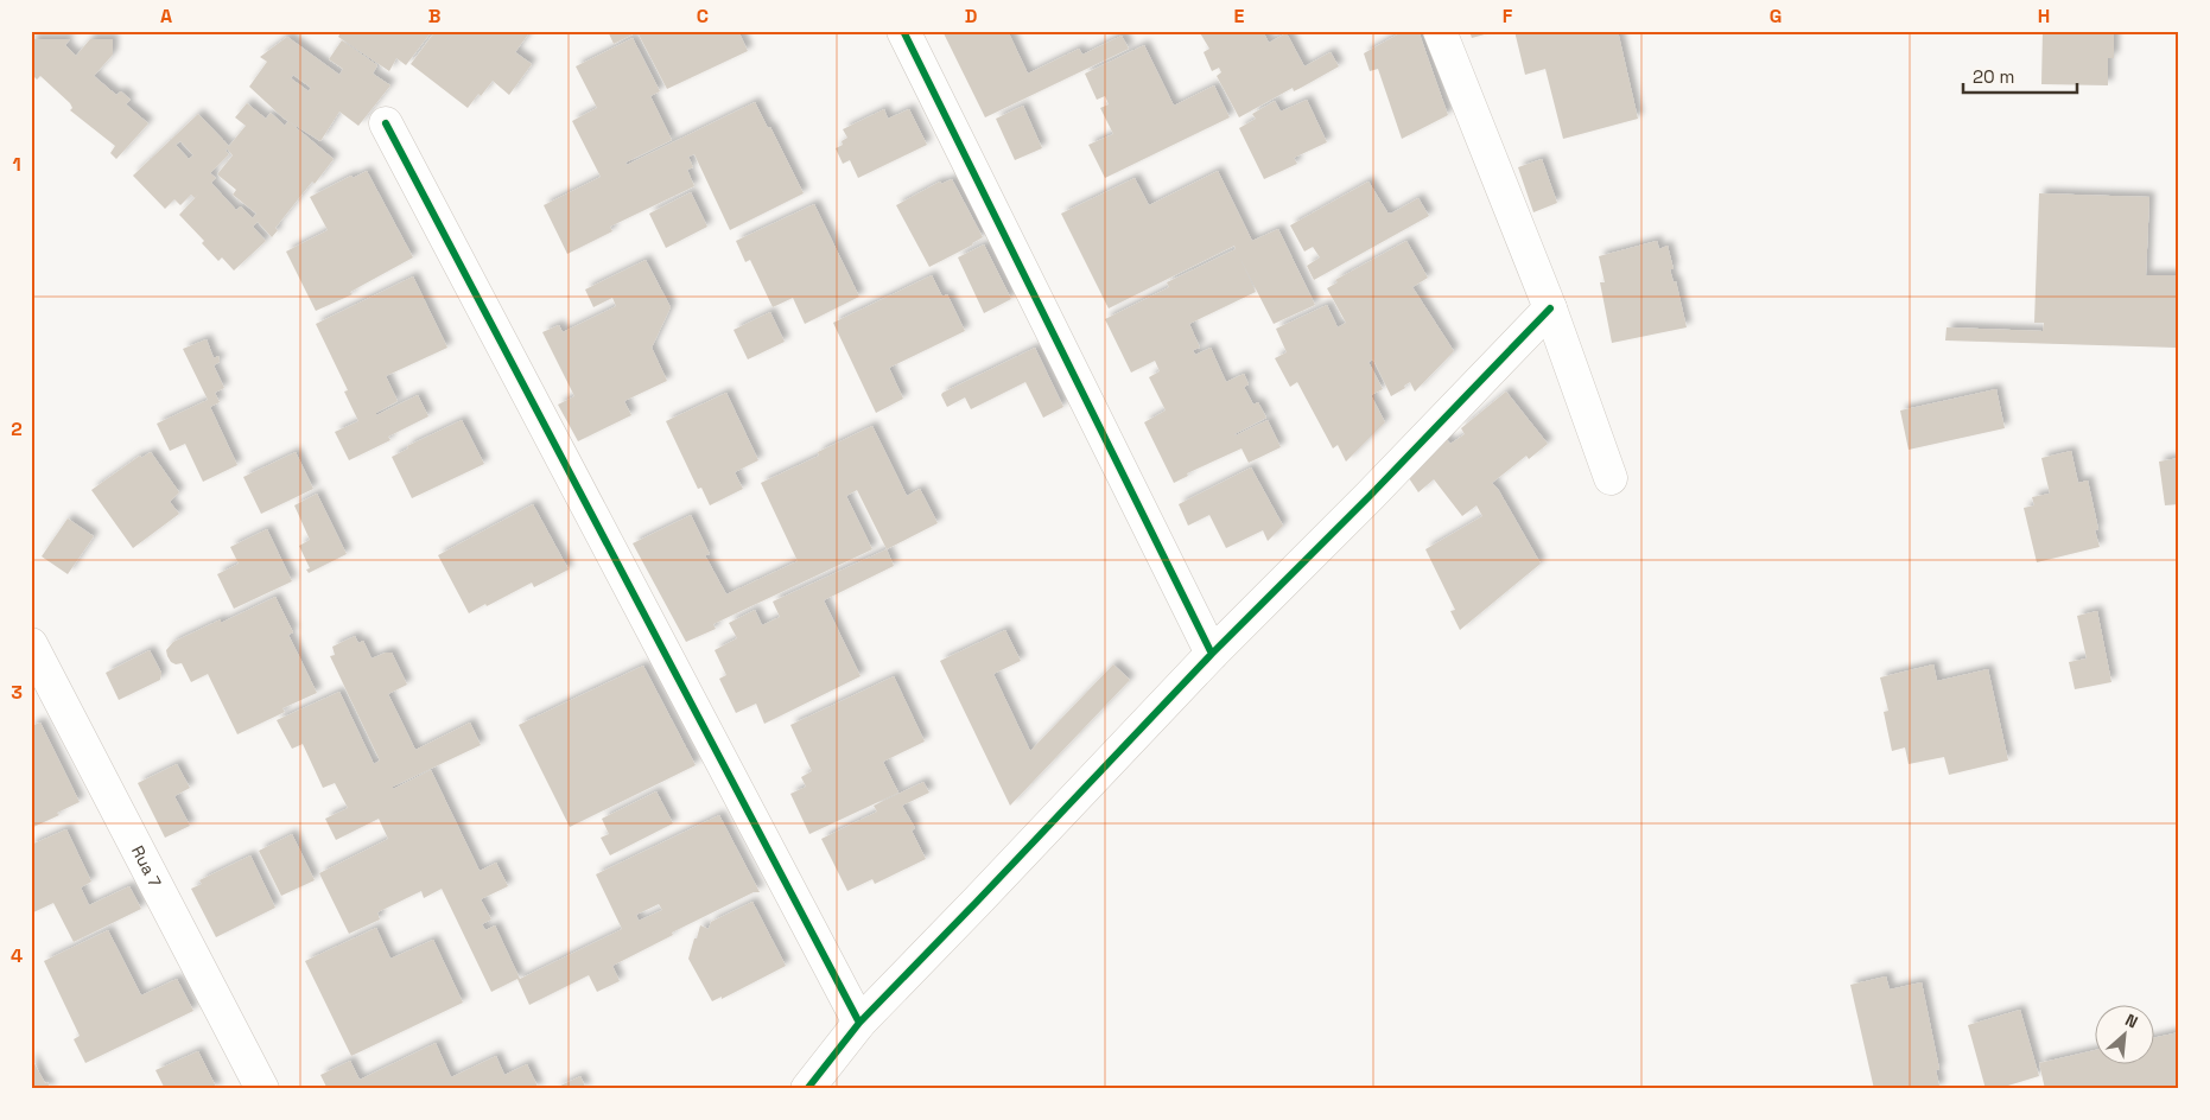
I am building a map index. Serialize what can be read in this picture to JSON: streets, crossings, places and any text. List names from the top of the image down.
{
  "streets": {
    "street": ["Rua 7"]
  },
  "scale_bar": "20 m",
  "north": "top right",
  "grid": {
    "columns": [
      "A",
      "B",
      "C",
      "D",
      "E",
      "F",
      "G",
      "H"
    ],
    "rows": [
      "1",
      "2",
      "3",
      "4"
    ]
  }
}
